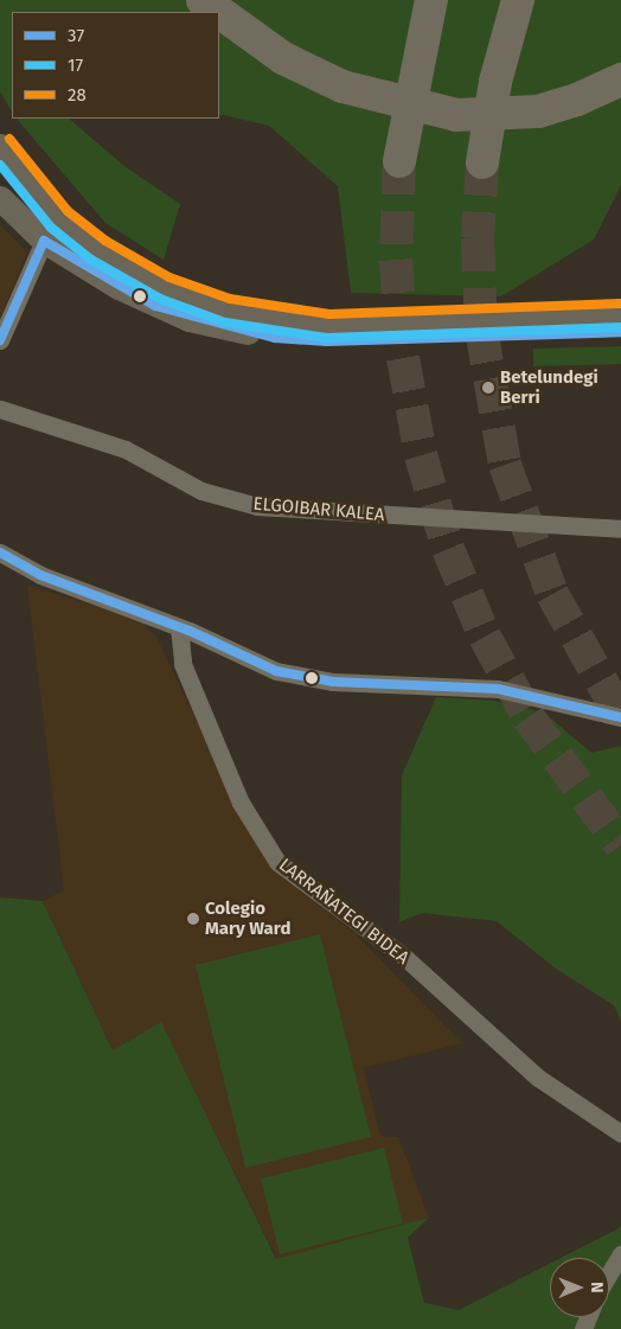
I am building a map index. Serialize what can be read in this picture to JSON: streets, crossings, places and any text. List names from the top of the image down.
{
  "streets": {
    "street": ["ELGOIBAR KALEA", "LARRAÑATEGI BIDEA"]
  },
  "places": ["Betelundegi Berri", "Colegio Mary Ward"],
  "lines": ["transit line 28", "transit line 17", "transit line 37"],
  "legend": ["37", "17", "28"],
  "north": "right"
}
